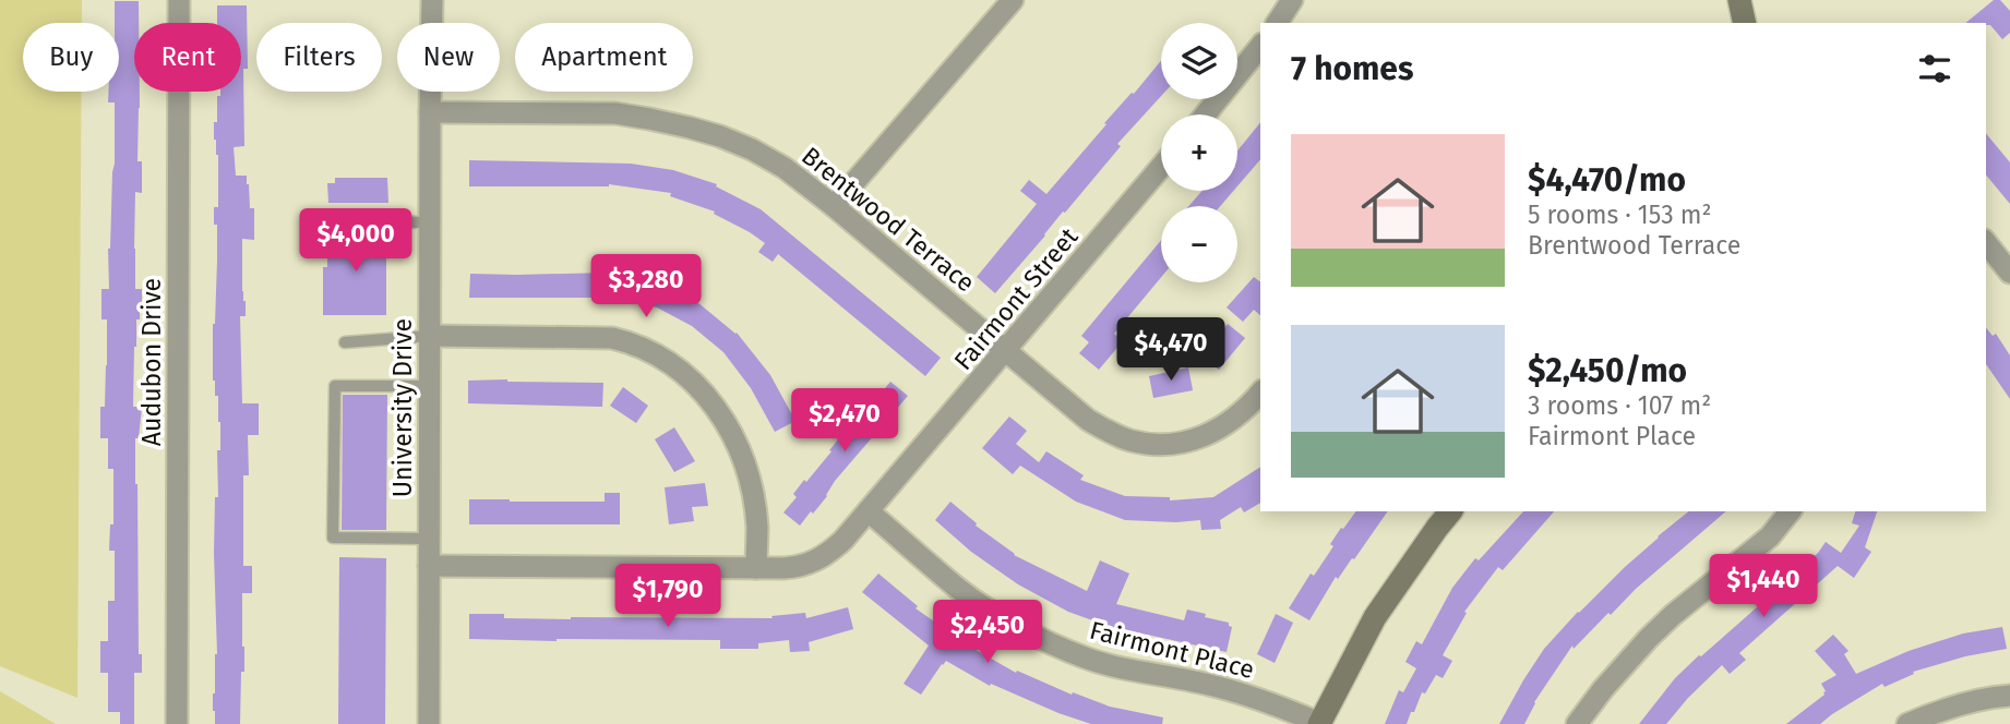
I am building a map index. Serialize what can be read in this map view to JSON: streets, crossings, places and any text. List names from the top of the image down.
{
  "streets": {
    "street": [
      "Brentwood Terrace",
      "Fairmont Street",
      "Audubon Drive",
      "University Drive",
      "Fairmont Place"
    ]
  },
  "crossings": [
    ["Brentwood Terrace", "Fairmont Street"],
    ["Brentwood Terrace", "University Drive"],
    ["Fairmont Street", "University Drive"],
    ["Fairmont Street", "Fairmont Place"]
  ],
  "page": {
    "map_buttons": ["+", "−"],
    "chip": [
      "Buy",
      "Rent",
      "Filters",
      "New",
      "Apartment"
    ],
    "heading": "7 homes",
    "list": [
      {
        "name": "$4,470/mo",
        "note": "5 rooms · 153 m² · Brentwood Terrace"
      },
      {
        "name": "$2,450/mo",
        "note": "3 rooms · 107 m² · Fairmont Place"
      }
    ],
    "price": [
      "$4,000",
      "$3,280",
      "$4,470",
      "$2,470",
      "$1,440",
      "$1,790",
      "$2,450"
    ]
  }
}
